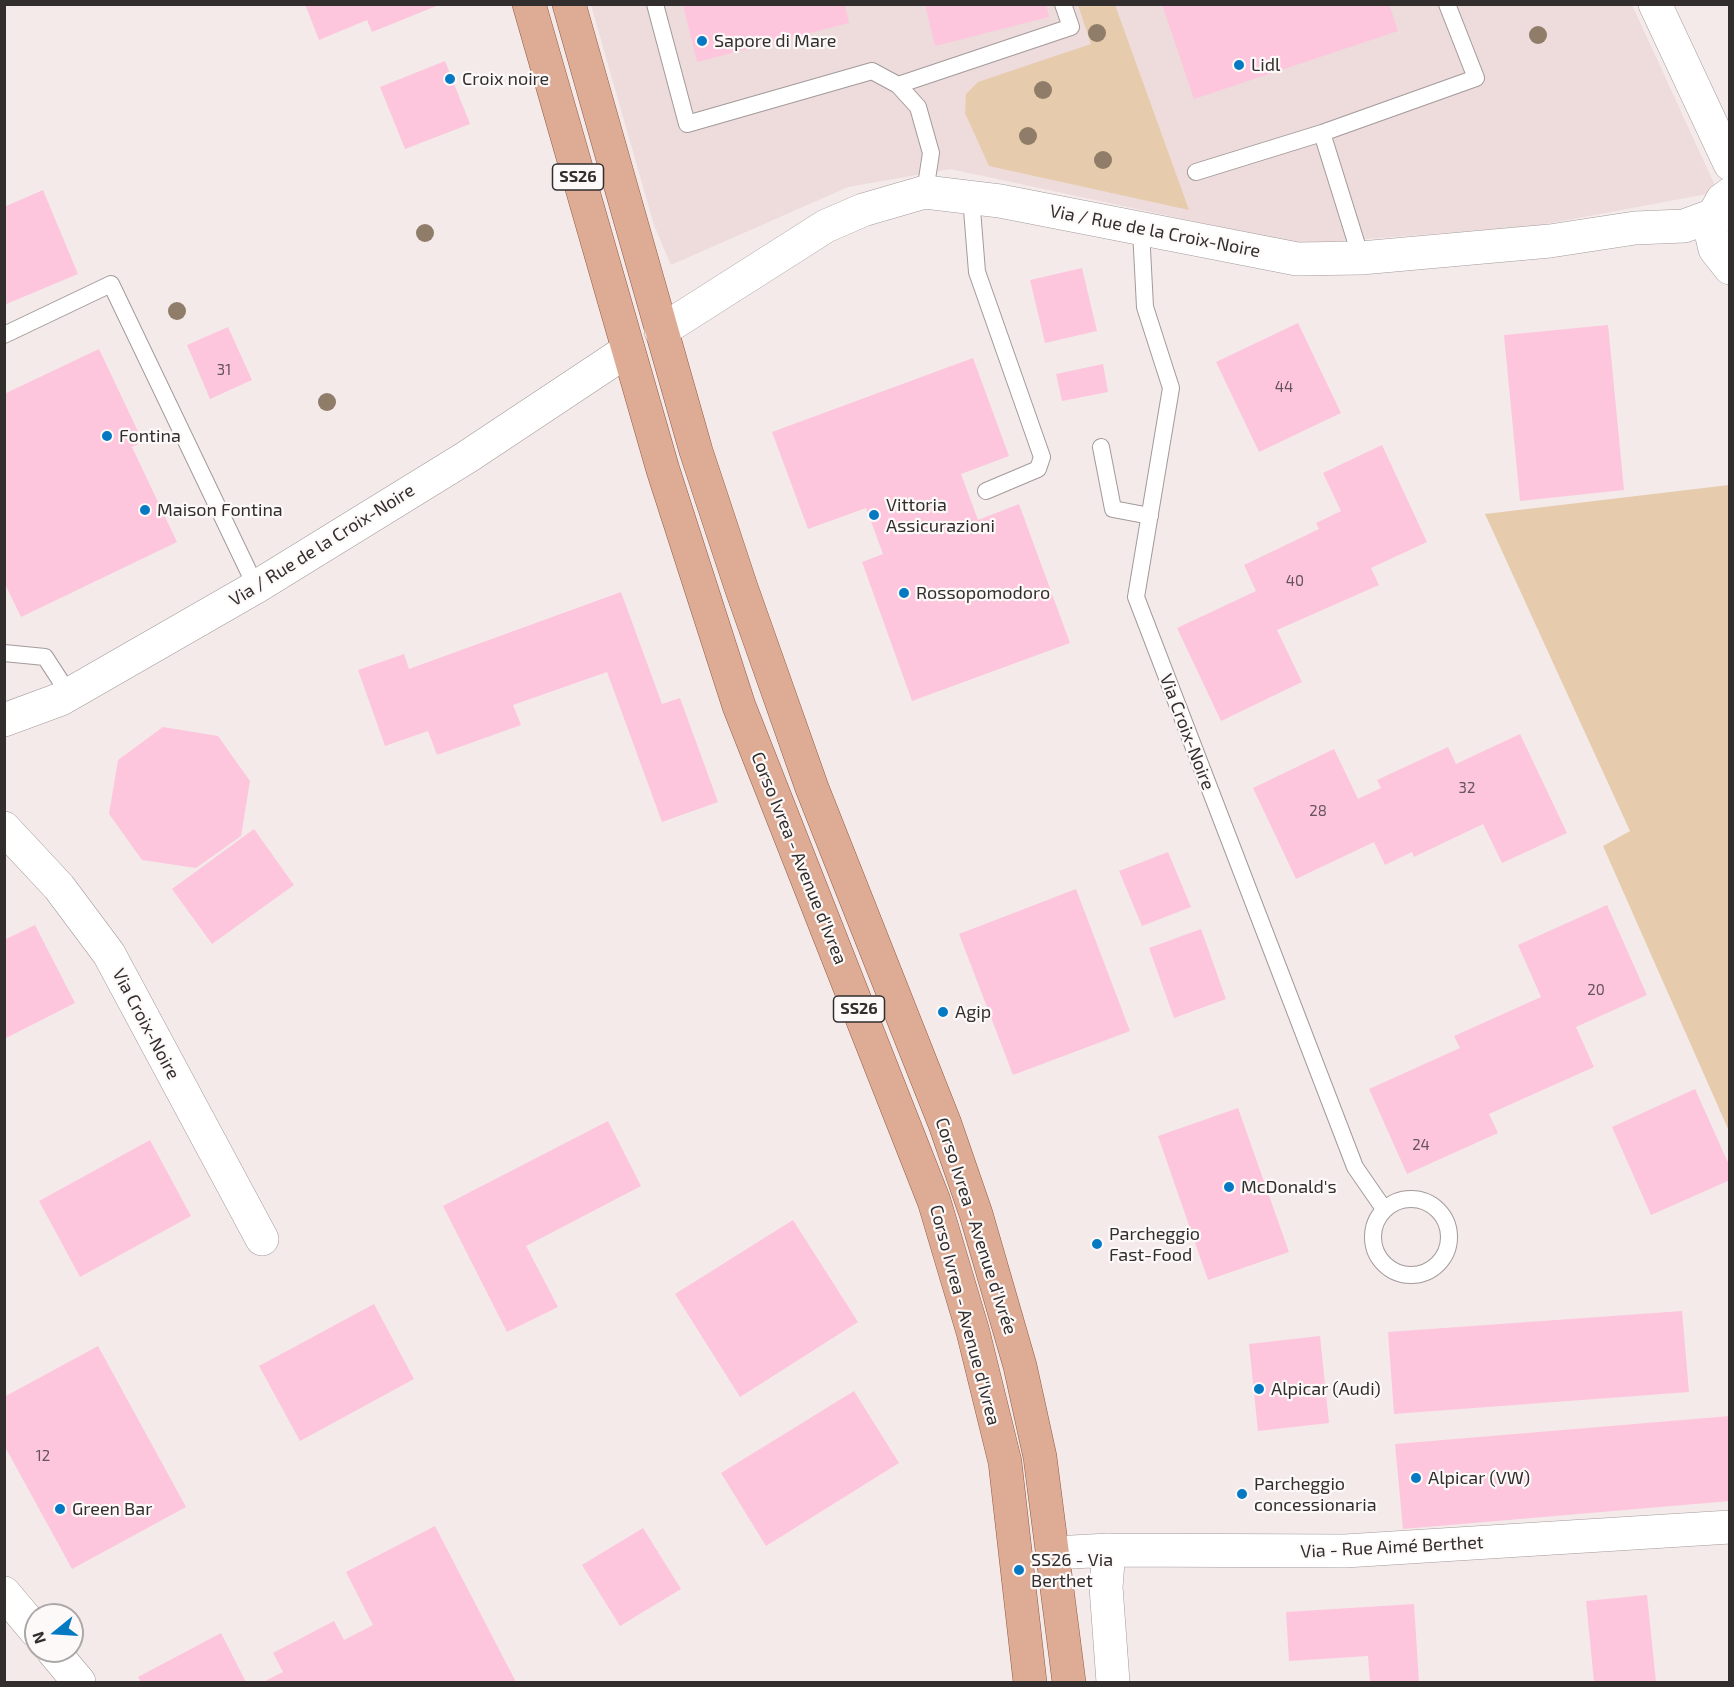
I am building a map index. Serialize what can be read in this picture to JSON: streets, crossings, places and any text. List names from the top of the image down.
{
  "streets": {
    "main road": ["SS26", "Corso Ivrea - Avenue d'Ivrea", "Corso Ivrea - Avenue d'Ivrée"],
    "street": ["Via / Rue de la Croix-Noire", "Via Croix-Noire", "Via - Rue Aimé Berthet"]
  },
  "crossings": [
    ["SS26", "Via / Rue de la Croix-Noire"],
    ["SS26", "Corso Ivrea - Avenue d'Ivrea"],
    ["SS26", "Corso Ivrea - Avenue d'Ivrée"],
    ["Via / Rue de la Croix-Noire", "Via Croix-Noire"],
    ["Via / Rue de la Croix-Noire", "Corso Ivrea - Avenue d'Ivrea"],
    ["Via / Rue de la Croix-Noire", "Corso Ivrea - Avenue d'Ivrée"],
    ["Corso Ivrea - Avenue d'Ivrée", "Via - Rue Aimé Berthet"]
  ],
  "places": [
    "Sapore di Mare",
    "Lidl",
    "Croix noire",
    "Fontina",
    "Maison Fontina",
    "Vittoria Assicurazioni",
    "Rossopomodoro",
    "Agip",
    "McDonald's",
    "Parcheggio Fast-Food",
    "Alpicar (Audi)",
    "Alpicar (VW)",
    "Parcheggio concessionaria",
    "Green Bar",
    "SS26 - Via Berthet"
  ],
  "house_numbers": [
    "31",
    "44",
    "40",
    "32",
    "28",
    "20",
    "24",
    "12"
  ],
  "north": "left"
}
